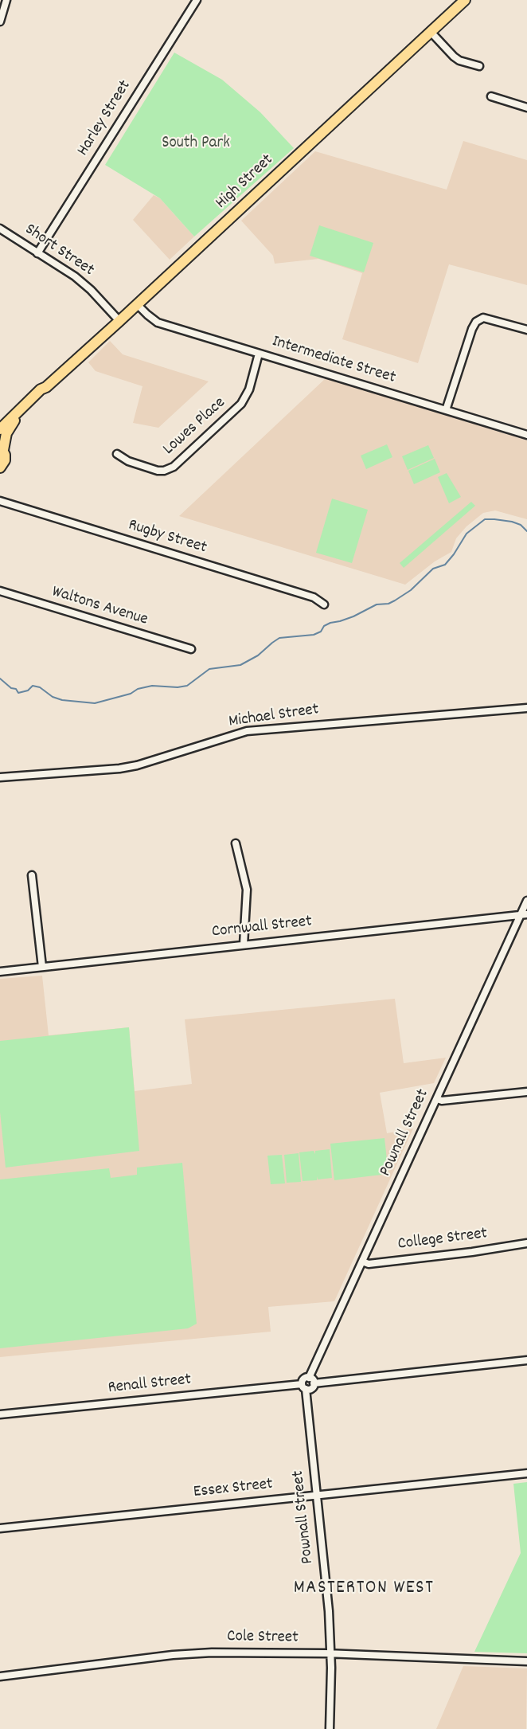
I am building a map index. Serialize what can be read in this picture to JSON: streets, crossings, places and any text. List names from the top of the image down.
{
  "streets": {
    "highway": ["High Street"],
    "street": [
      "Harley Street",
      "Short Street",
      "Intermediate Street",
      "Lowes Place",
      "Rugby Street",
      "Waltons Avenue",
      "Michael Street",
      "Cornwall Street",
      "Pownall Street",
      "College Street",
      "Renall Street",
      "Essex Street",
      "Cole Street"
    ]
  },
  "crossings": [
    ["Harley Street", "Short Street"],
    ["High Street", "Short Street"],
    ["High Street", "Intermediate Street"],
    ["Intermediate Street", "Lowes Place"],
    ["Cornwall Street", "Pownall Street"],
    ["Pownall Street", "College Street"],
    ["Pownall Street", "Renall Street"],
    ["Pownall Street", "Essex Street"],
    ["Pownall Street", "Cole Street"]
  ],
  "districts": ["MASTERTON WEST"],
  "parks": ["South Park"]
}
